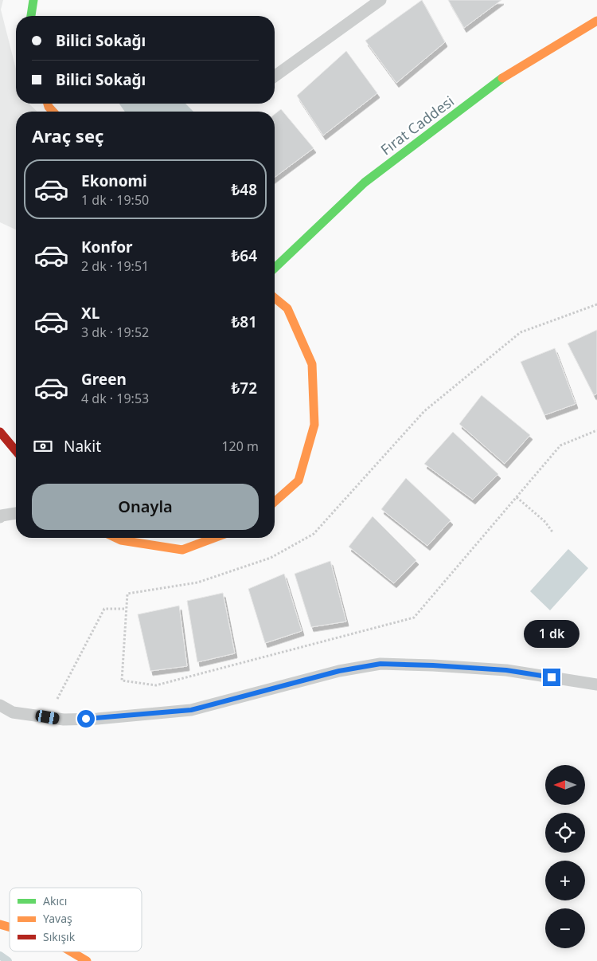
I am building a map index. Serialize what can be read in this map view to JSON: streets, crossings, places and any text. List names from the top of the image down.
{
  "streets": {
    "street": ["Fırat Caddesi"]
  },
  "legend": ["Akıcı", "Yavaş", "Sıkışık"],
  "north": "left",
  "page": {
    "banner": ["Bilici Sokağı", "Bilici Sokağı"],
    "heading": "Araç seç",
    "list": [
      {
        "name": "Ekonomi",
        "note": "1 dk · 19:50",
        "value": "₺48"
      },
      {
        "name": "Konfor",
        "note": "2 dk · 19:51",
        "value": "₺64"
      },
      {
        "name": "XL",
        "note": "3 dk · 19:52",
        "value": "₺81"
      },
      {
        "name": "Green",
        "note": "4 dk · 19:53",
        "value": "₺72"
      }
    ],
    "pay": ["Nakit", "120 m"],
    "buttons": "Onayla",
    "bubble": "1 dk",
    "map_buttons": ["+", "−"]
  }
}
